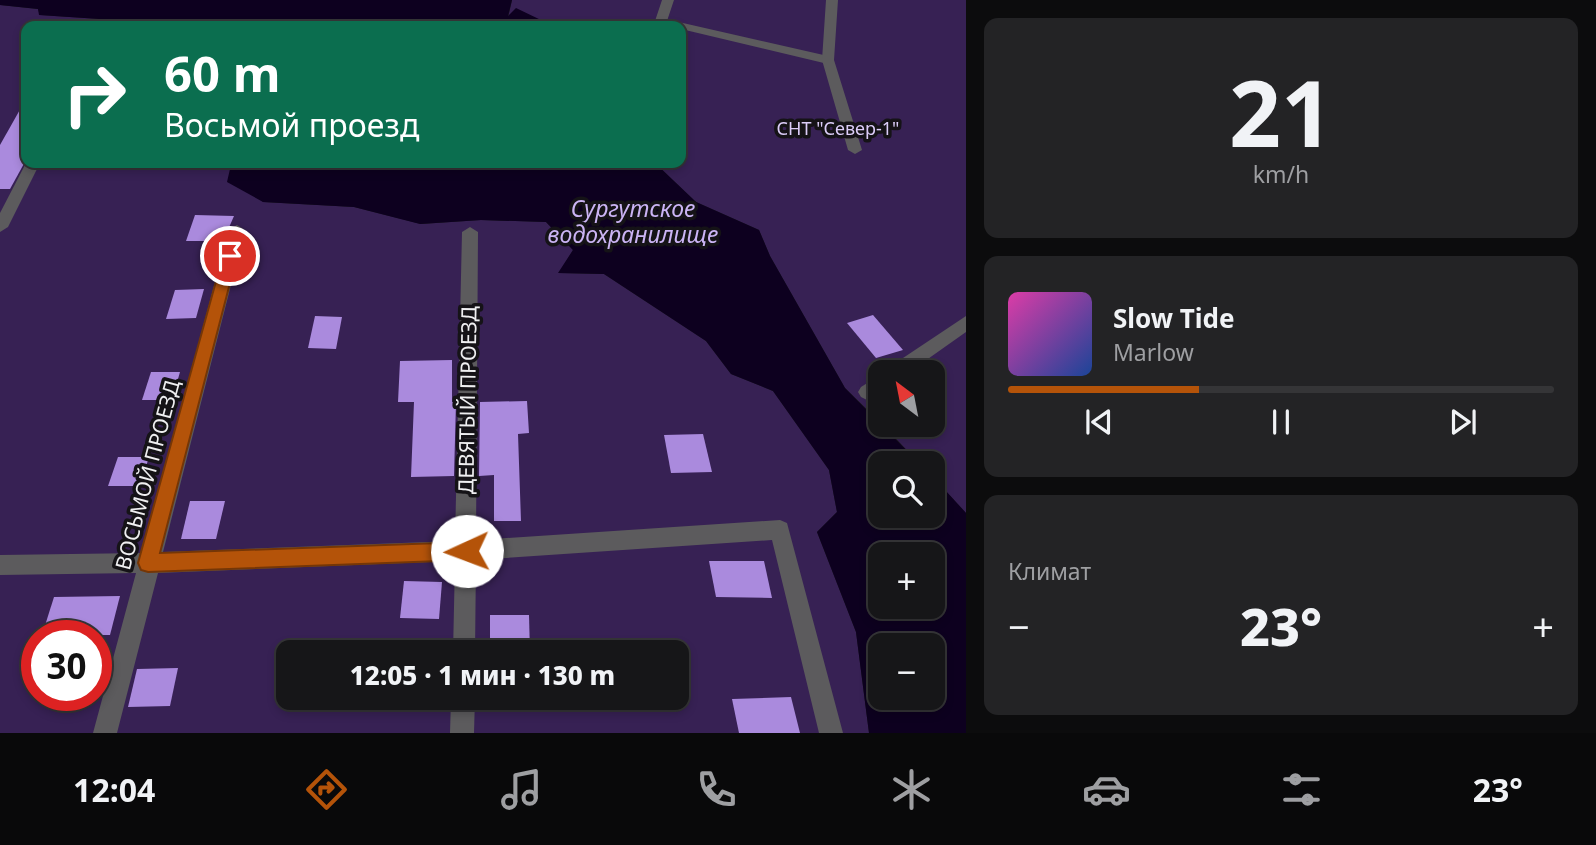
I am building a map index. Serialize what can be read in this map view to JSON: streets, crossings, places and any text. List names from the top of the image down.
{
  "streets": {
    "street": ["ДЕВЯТЫЙ ПРОЕЗД", "ВОСЬМОЙ ПРОЕЗД"]
  },
  "water": ["Сургутское водохранилище"],
  "parks": ["СНТ \"Север-1\""],
  "north": "top left",
  "page": {
    "tile": [
      ["21", "km/h"],
      "Климат"
    ],
    "turn": ["60 m", "Восьмой проезд"],
    "song": ["Slow Tide", "Marlow"],
    "map_buttons": ["+", "−"],
    "heat": ["−", "23°", "+"],
    "limit": "30",
    "trip": "12:05 · 1 мин · 130 m",
    "tabs": ["12:04", "23°"]
  }
}
